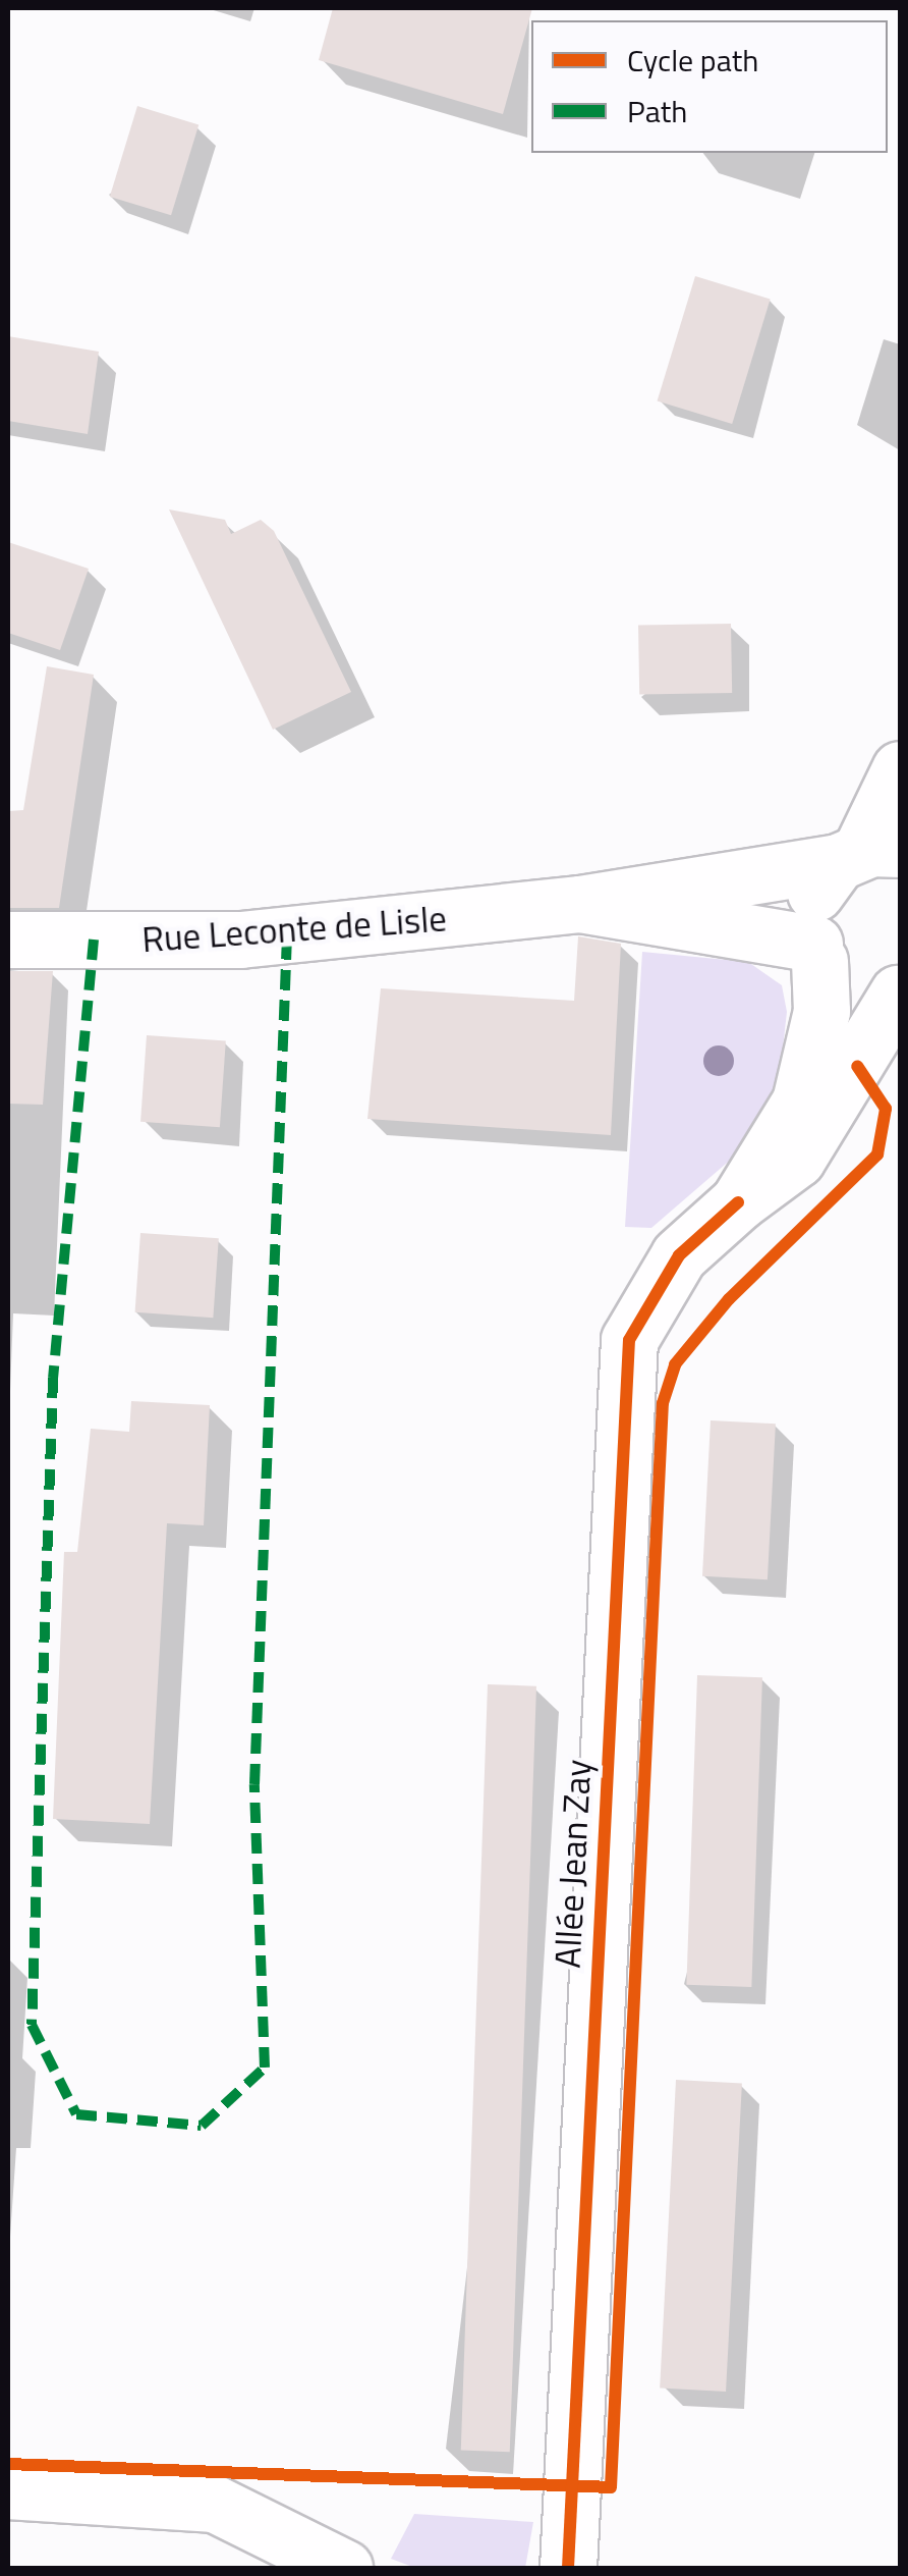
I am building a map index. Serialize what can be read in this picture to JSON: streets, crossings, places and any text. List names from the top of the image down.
{
  "streets": {
    "street": ["Rue Leconte de Lisle", "Allée Jean Zay"]
  },
  "crossings": [
    ["Rue Leconte de Lisle", "Allée Jean Zay"]
  ],
  "legend": ["Cycle path", "Path"]
}
